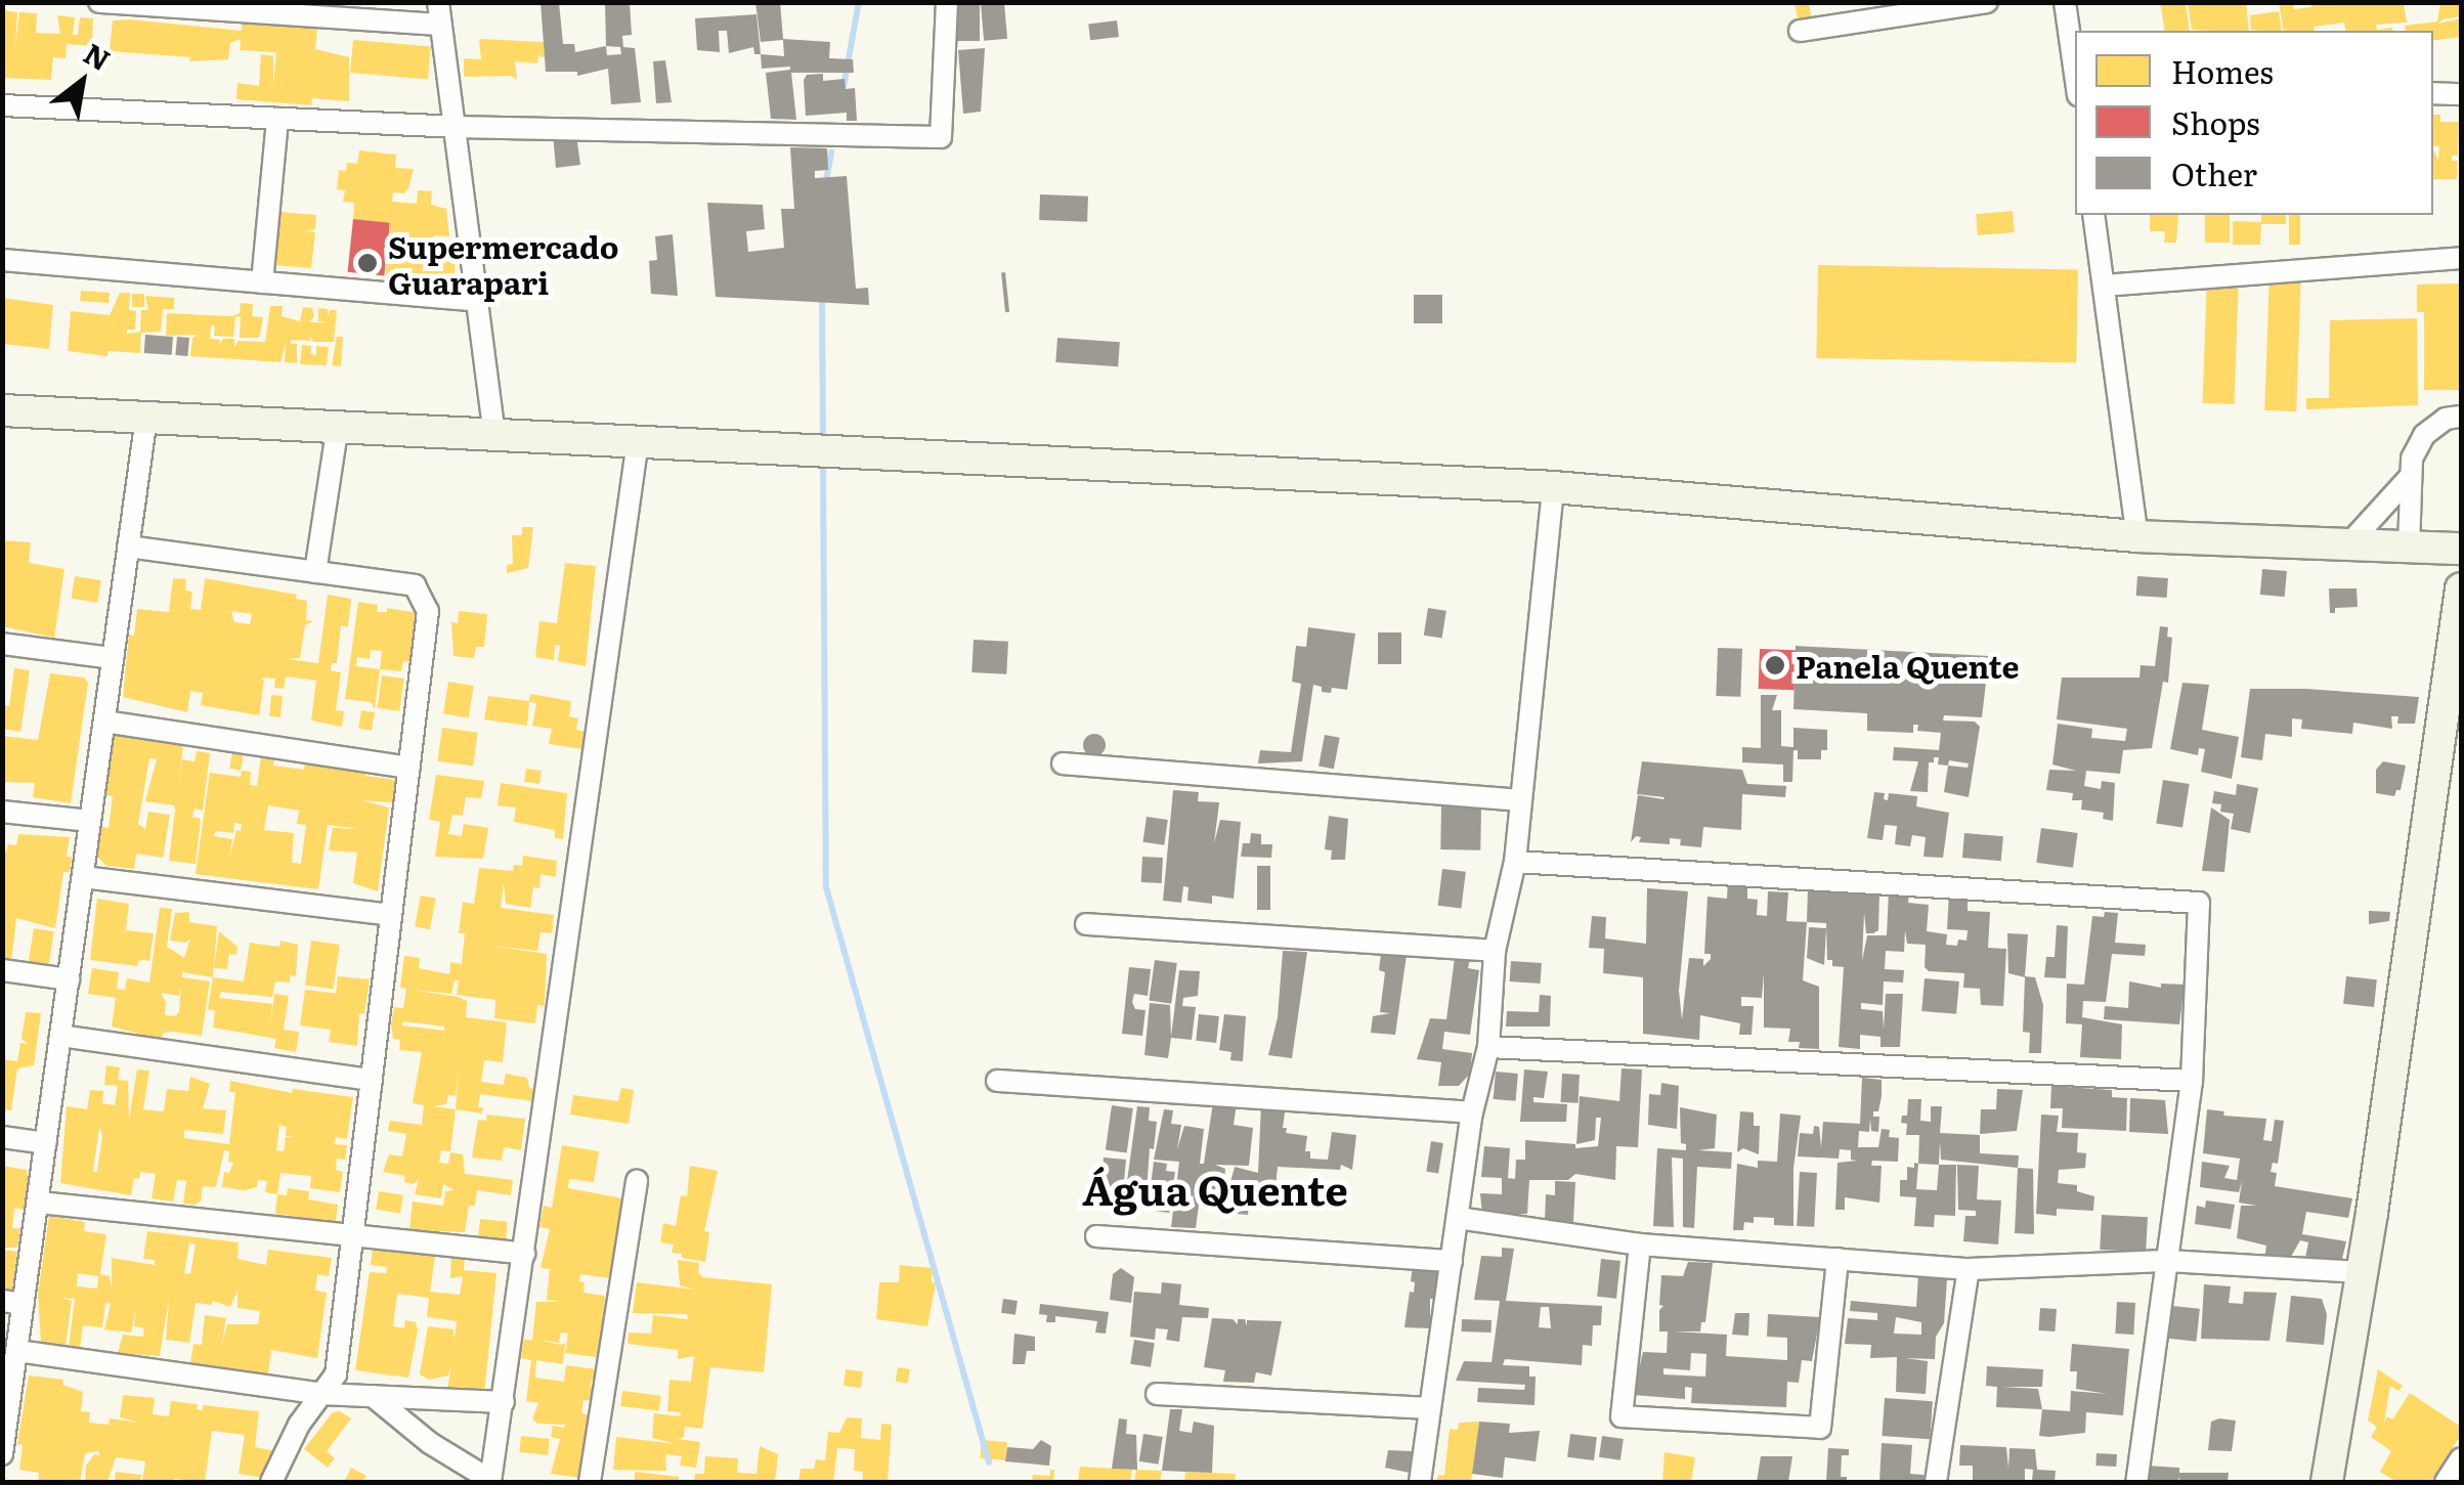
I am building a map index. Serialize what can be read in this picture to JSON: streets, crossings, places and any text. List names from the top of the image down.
{
  "districts": ["Água Quente"],
  "places": ["Supermercado Guarapari", "Panela Quente"],
  "legend": ["Homes", "Shops", "Other"],
  "north": "top right"
}
